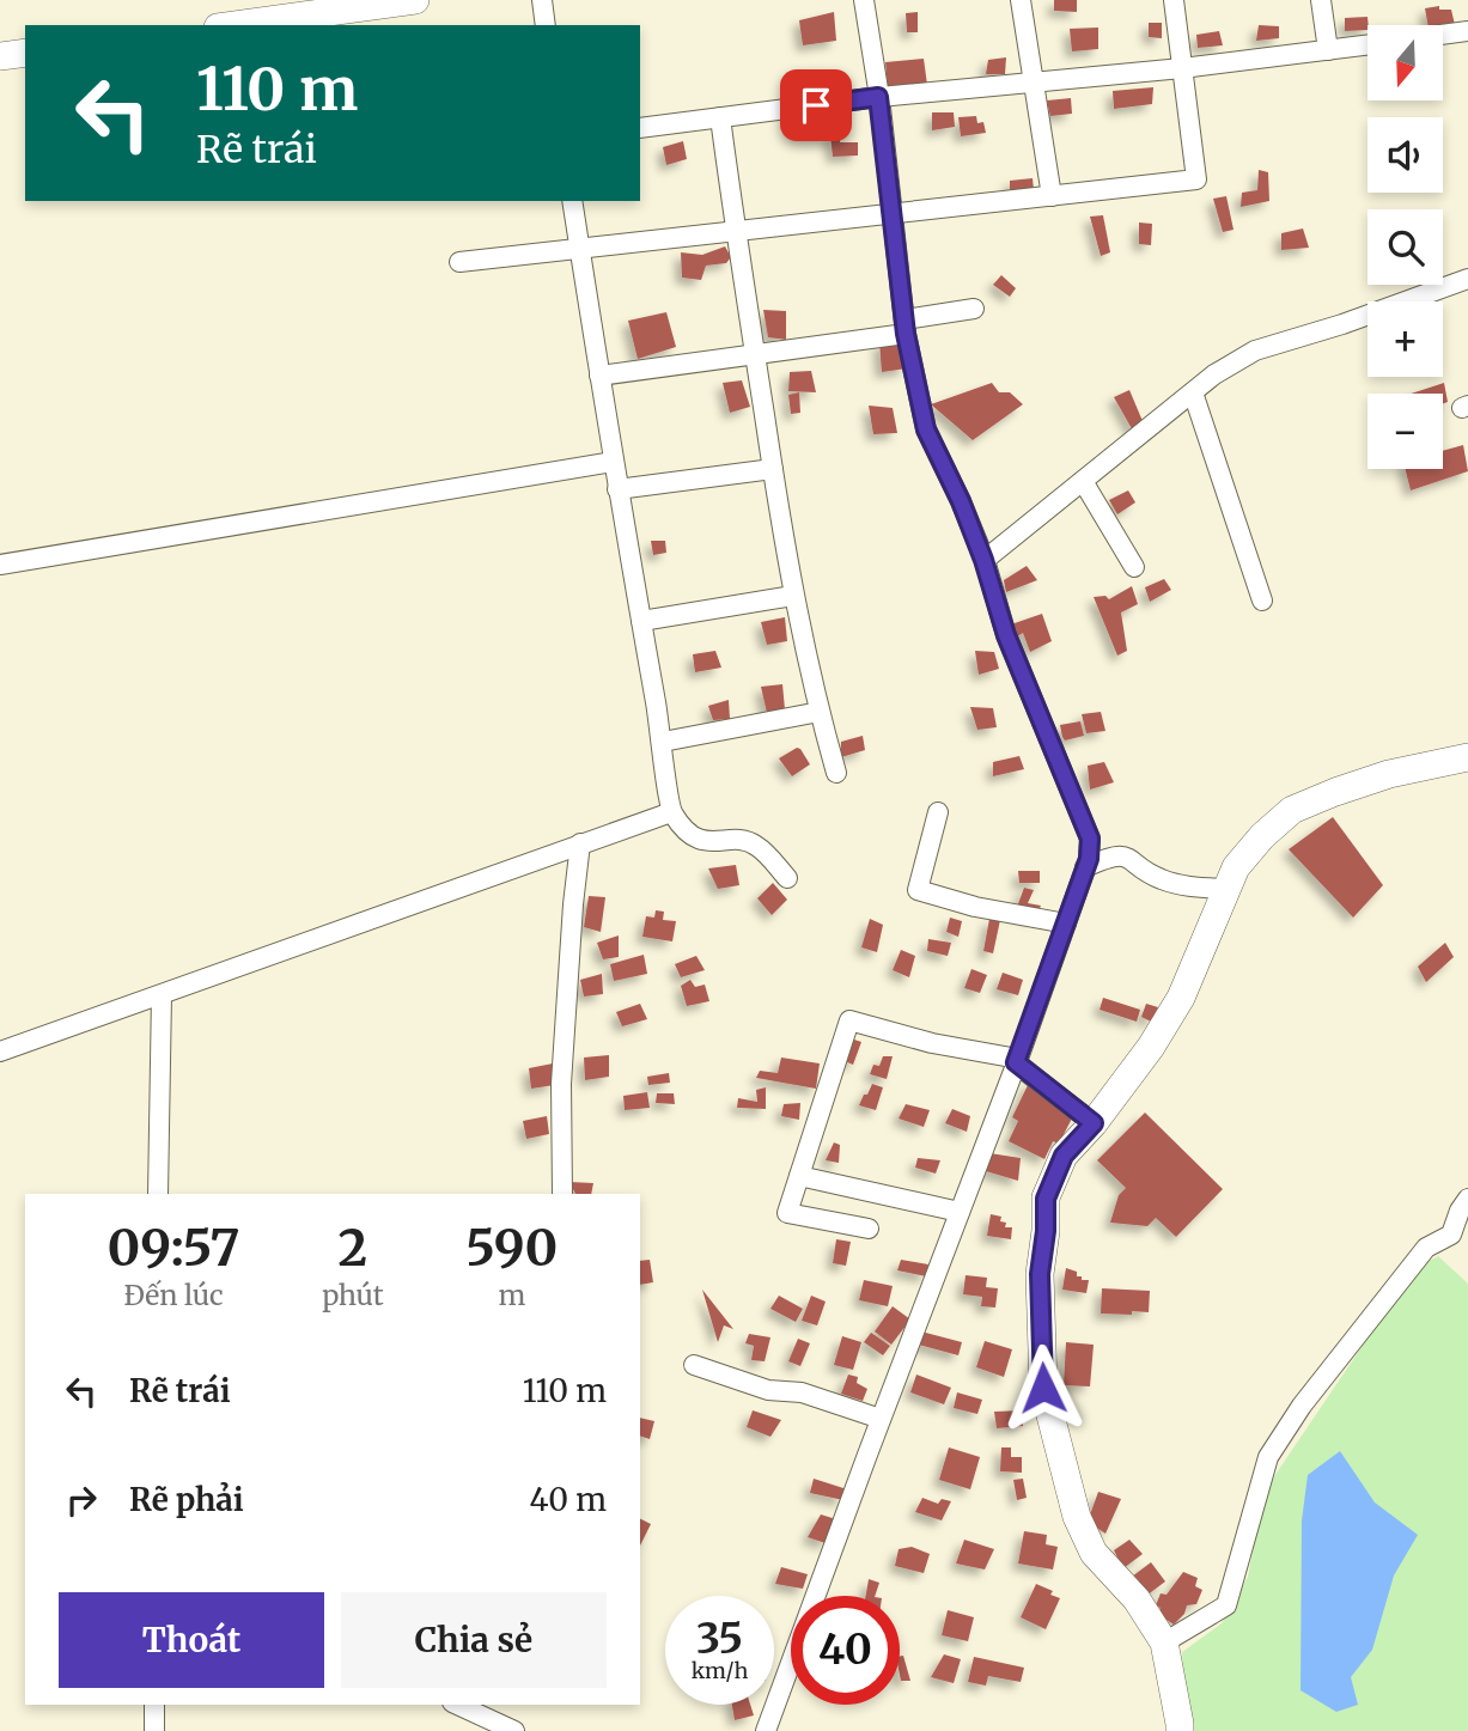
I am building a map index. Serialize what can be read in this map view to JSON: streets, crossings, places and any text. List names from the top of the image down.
{
  "north": "bottom",
  "page": {
    "map_buttons": ["+", "−"],
    "turn": ["110 m", "Rẽ trái"],
    "eta": [
      "09:57",
      "Đến lúc",
      "2",
      "phút",
      "590",
      "m"
    ],
    "list": [
      {
        "name": "Rẽ trái",
        "value": "110 m"
      },
      {
        "name": "Rẽ phải",
        "value": "40 m"
      }
    ],
    "buttons": ["Thoát", "Chia sẻ"],
    "speed": "35 km/h",
    "limit": "40"
  }
}
